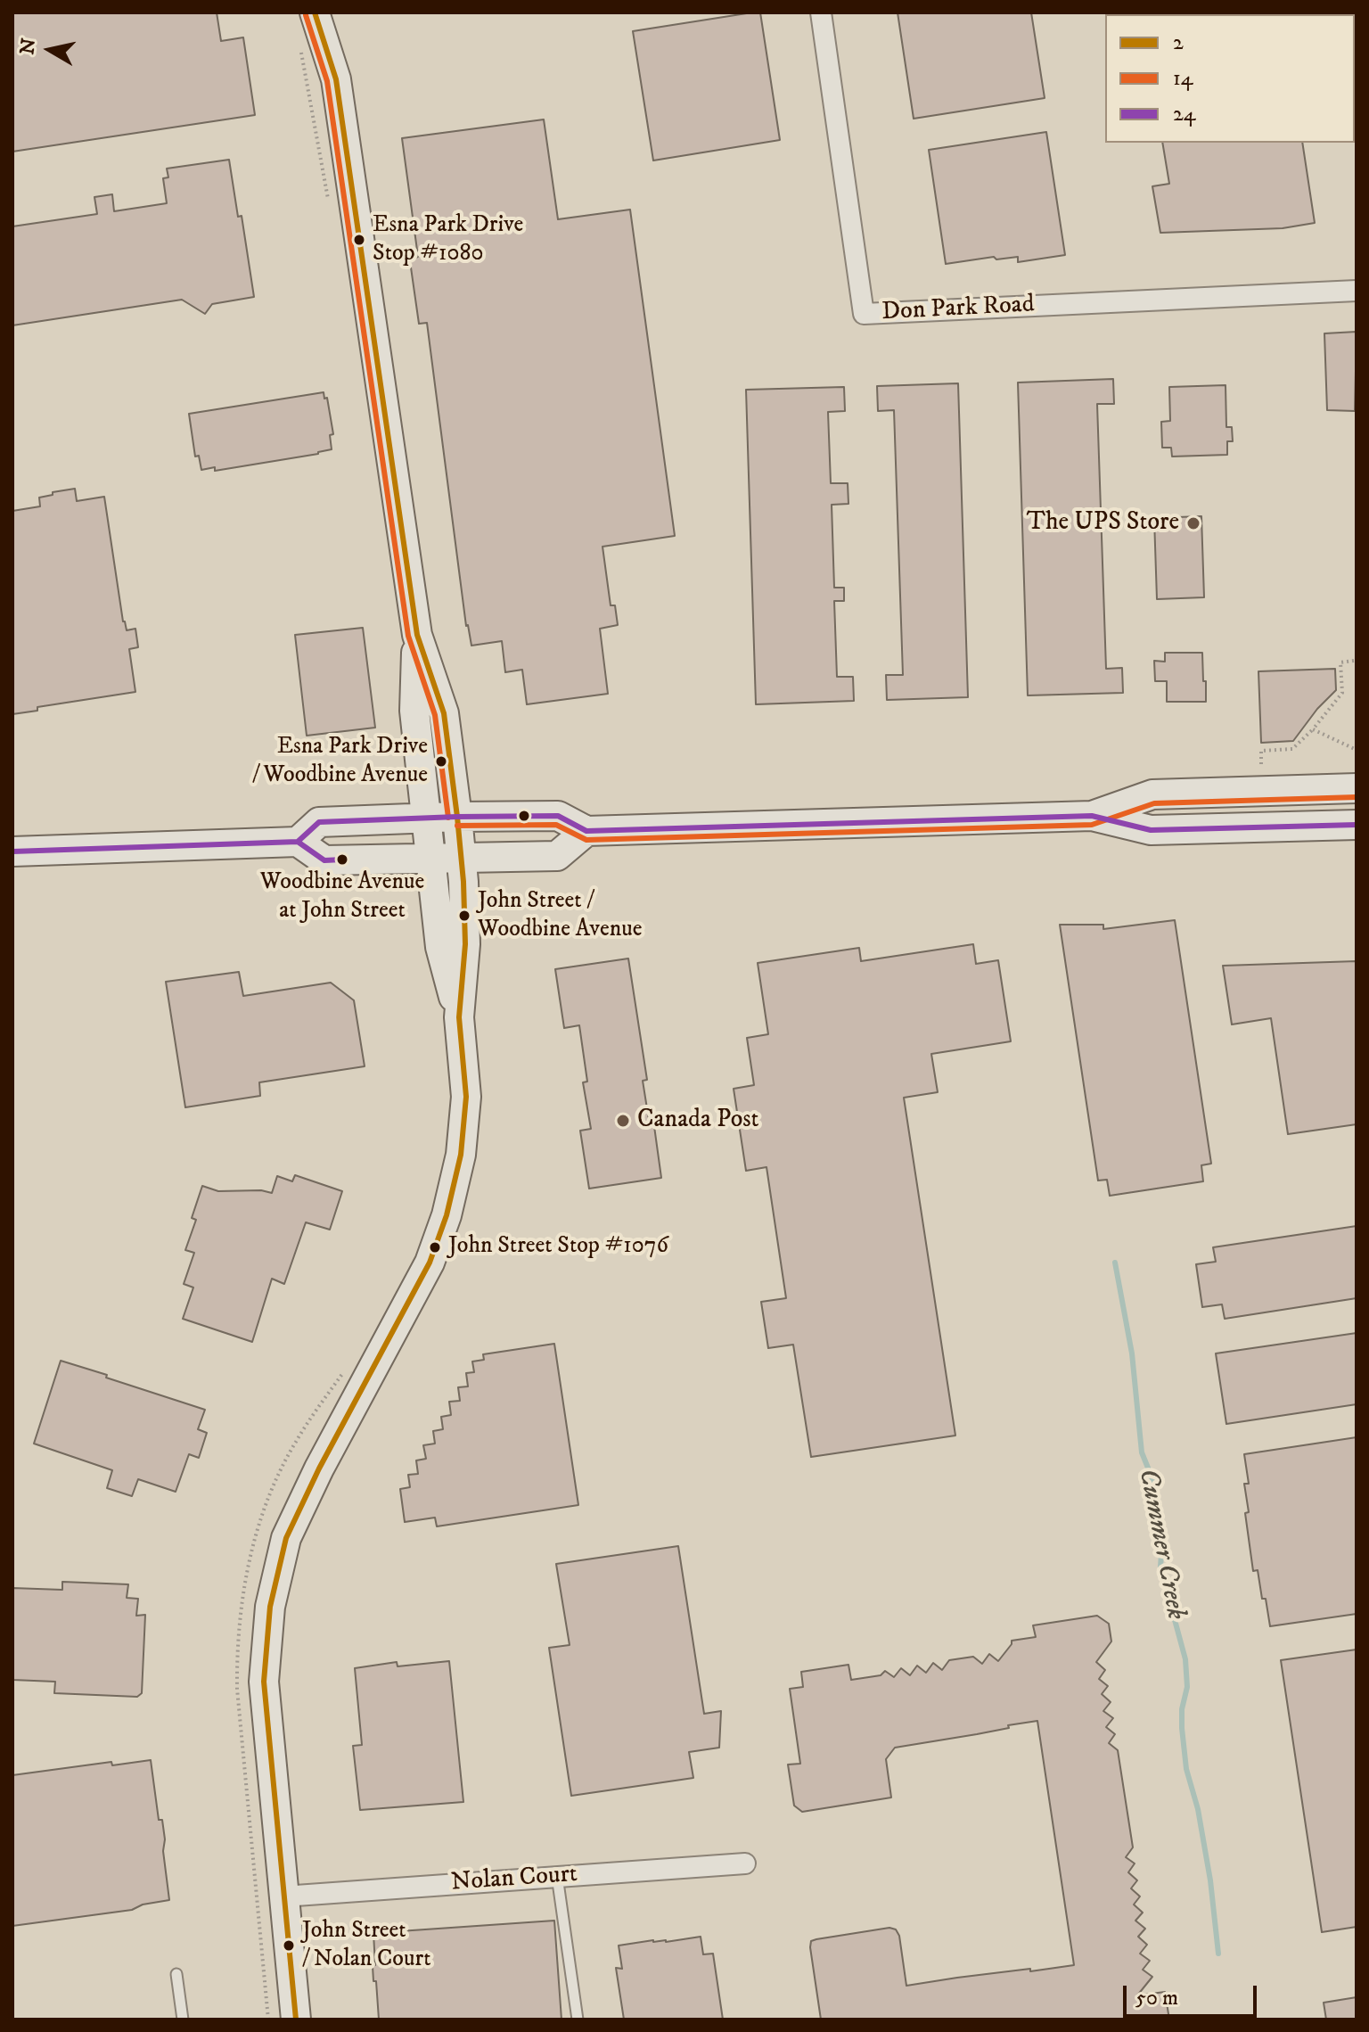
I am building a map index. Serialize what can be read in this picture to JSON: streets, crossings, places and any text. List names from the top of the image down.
{
  "streets": {
    "street": ["Don Park Road", "Nolan Court"]
  },
  "water": ["Cummer Creek"],
  "places": [
    "Esna Park Drive Stop #1080",
    "The UPS Store",
    "Esna Park Drive / Woodbine Avenue",
    "Woodbine Avenue at John Street",
    "John Street / Woodbine Avenue",
    "Canada Post",
    "John Street Stop #1076",
    "John Street / Nolan Court"
  ],
  "lines": ["transit line 2", "transit line 14", "transit line 24"],
  "legend": ["2", "14", "24"],
  "scale_bar": "50 m",
  "north": "left"
}
